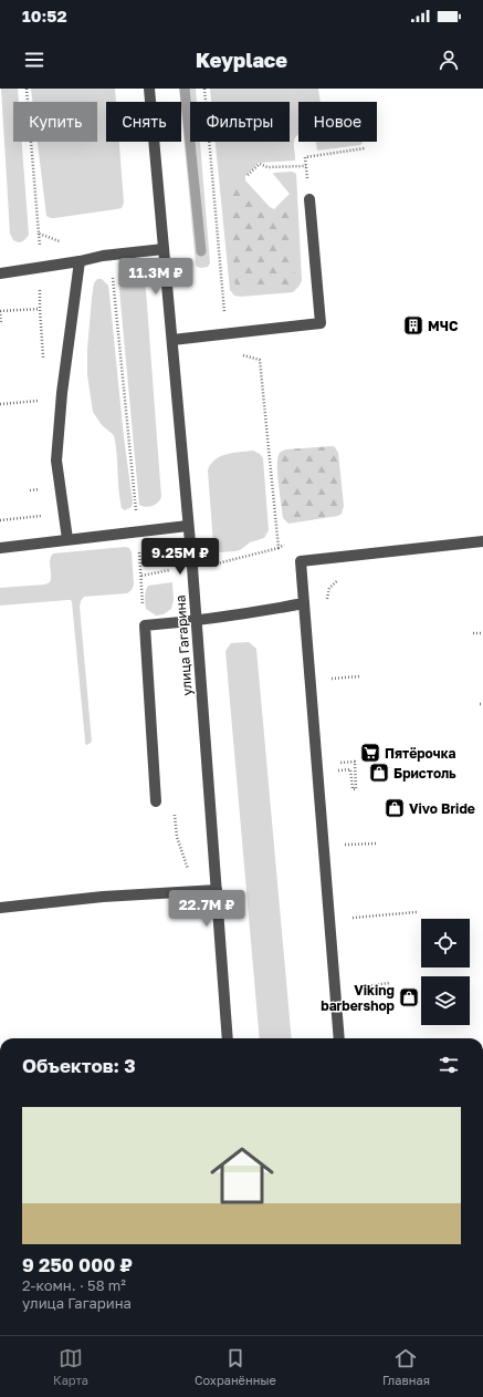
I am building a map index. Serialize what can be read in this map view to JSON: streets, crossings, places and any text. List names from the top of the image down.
{
  "streets": {
    "street": ["улица Гагарина"]
  },
  "places": {
    "building": ["МЧС"],
    "supermarket": ["Пятёрочка"],
    "shop": ["Бристоль", "Vivo Bride", "Viking barbershop"]
  },
  "page": {
    "status": "10:52",
    "header": "Keyplace",
    "chip": [
      "Купить",
      "Снять",
      "Фильтры",
      "Новое"
    ],
    "price": ["11.3M ₽", "9.25M ₽", "22.7M ₽"],
    "heading": "Объектов: 3",
    "list": [
      {
        "name": "9 250 000 ₽",
        "note": "2-комн. · 58 m² · улица Гагарина"
      }
    ],
    "tabs": ["Карта", "Сохранённые", "Главная"]
  }
}
